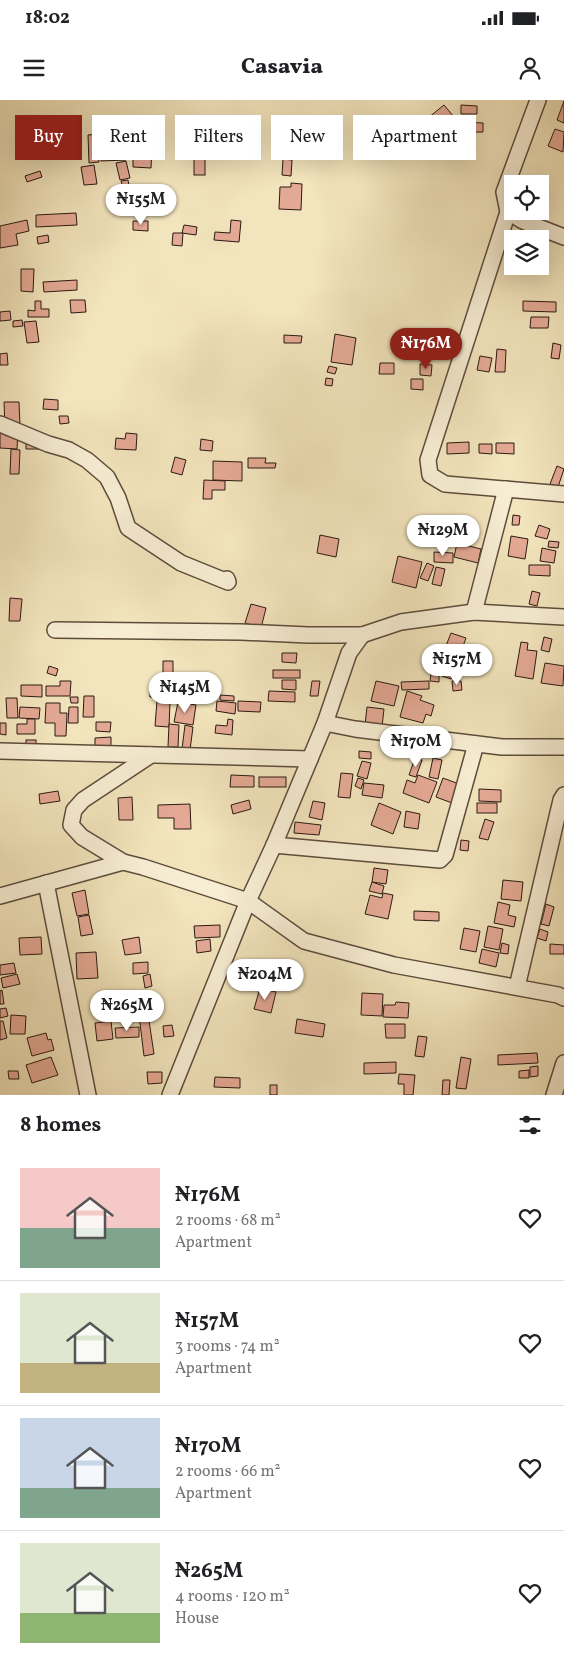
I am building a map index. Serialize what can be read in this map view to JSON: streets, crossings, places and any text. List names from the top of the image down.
{
  "page": {
    "status": "18:02",
    "header": "Casavia",
    "chip": [
      "Buy",
      "Rent",
      "Filters",
      "New",
      "Apartment"
    ],
    "price": [
      "₦155M",
      "₦176M",
      "₦129M",
      "₦157M",
      "₦145M",
      "₦170M",
      "₦204M",
      "₦265M"
    ],
    "heading": "8 homes",
    "list": [
      {
        "name": "₦176M",
        "note": "2 rooms · 68 m² · Apartment"
      },
      {
        "name": "₦157M",
        "note": "3 rooms · 74 m² · Apartment"
      },
      {
        "name": "₦170M",
        "note": "2 rooms · 66 m² · Apartment"
      },
      {
        "name": "₦265M",
        "note": "4 rooms · 120 m² · House"
      }
    ]
  }
}
